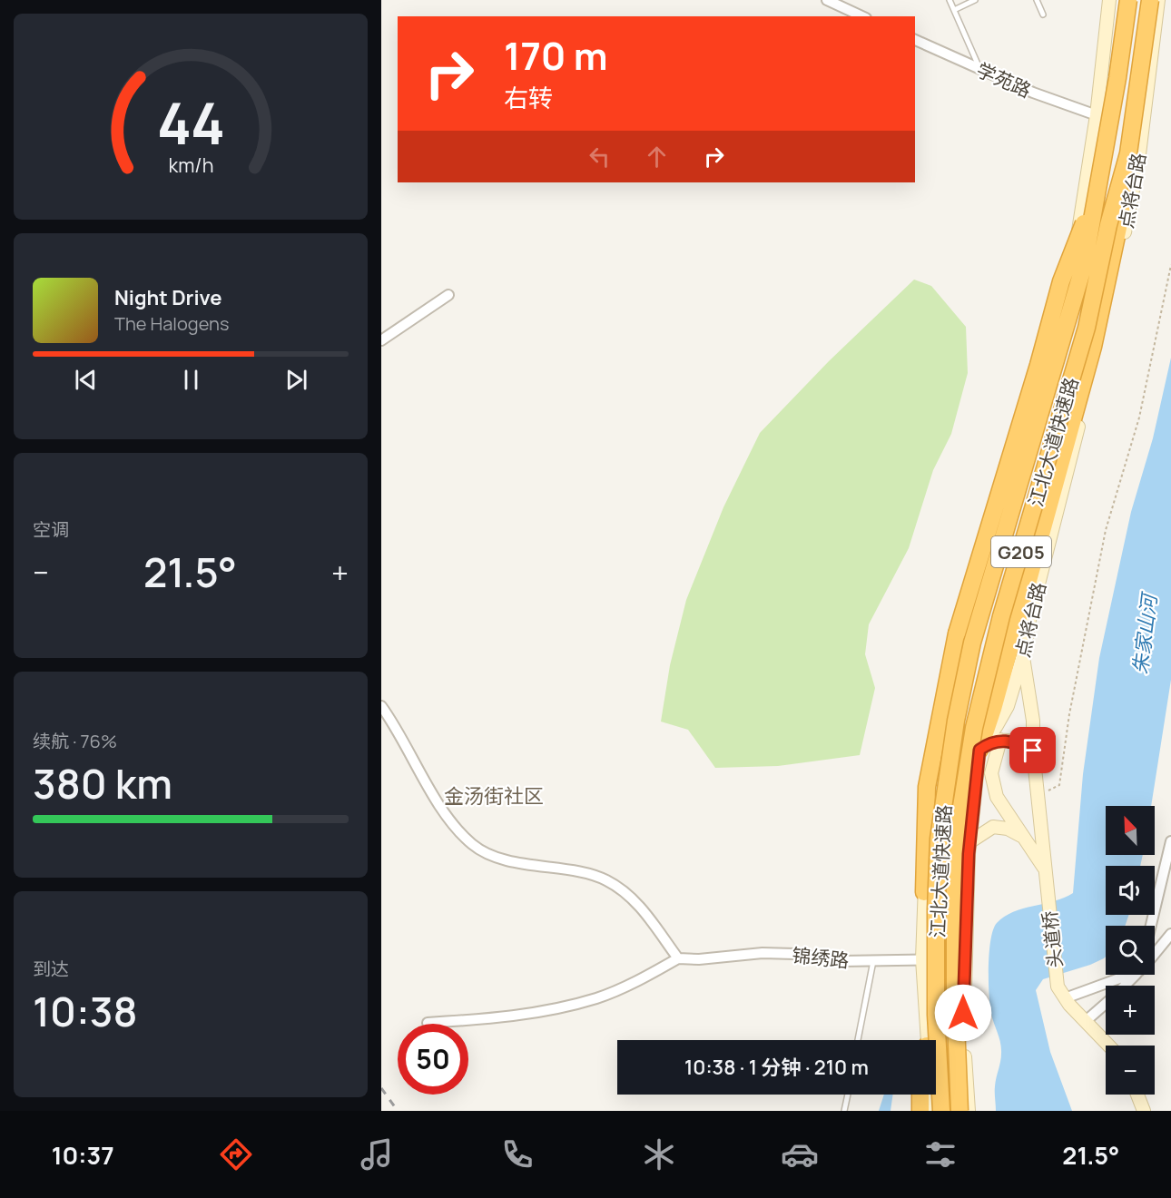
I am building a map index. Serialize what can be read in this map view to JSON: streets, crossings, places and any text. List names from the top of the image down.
{
  "streets": {
    "highway": ["江北大道快速路", "G205"],
    "main road": ["点将台路", "头道桥"],
    "street": ["学苑路", "锦绣路"]
  },
  "crossings": [
    ["点将台路", "头道桥"],
    ["点将台路", "锦绣路"]
  ],
  "districts": ["金汤街社区"],
  "water": ["朱家山河"],
  "north": "top left",
  "page": {
    "turn": ["170 m", "右转"],
    "song": ["Night Drive", "The Halogens"],
    "tile": [
      "空调",
      ["续航 · 76%", "380 km"],
      ["到达", "10:38"]
    ],
    "heat": ["−", "21.5°", "+"],
    "map_buttons": ["+", "−"],
    "limit": "50",
    "trip": "10:38 · 1 分钟 · 210 m",
    "tabs": ["10:37", "21.5°"],
    "gauge": ["44", "km/h"]
  }
}
